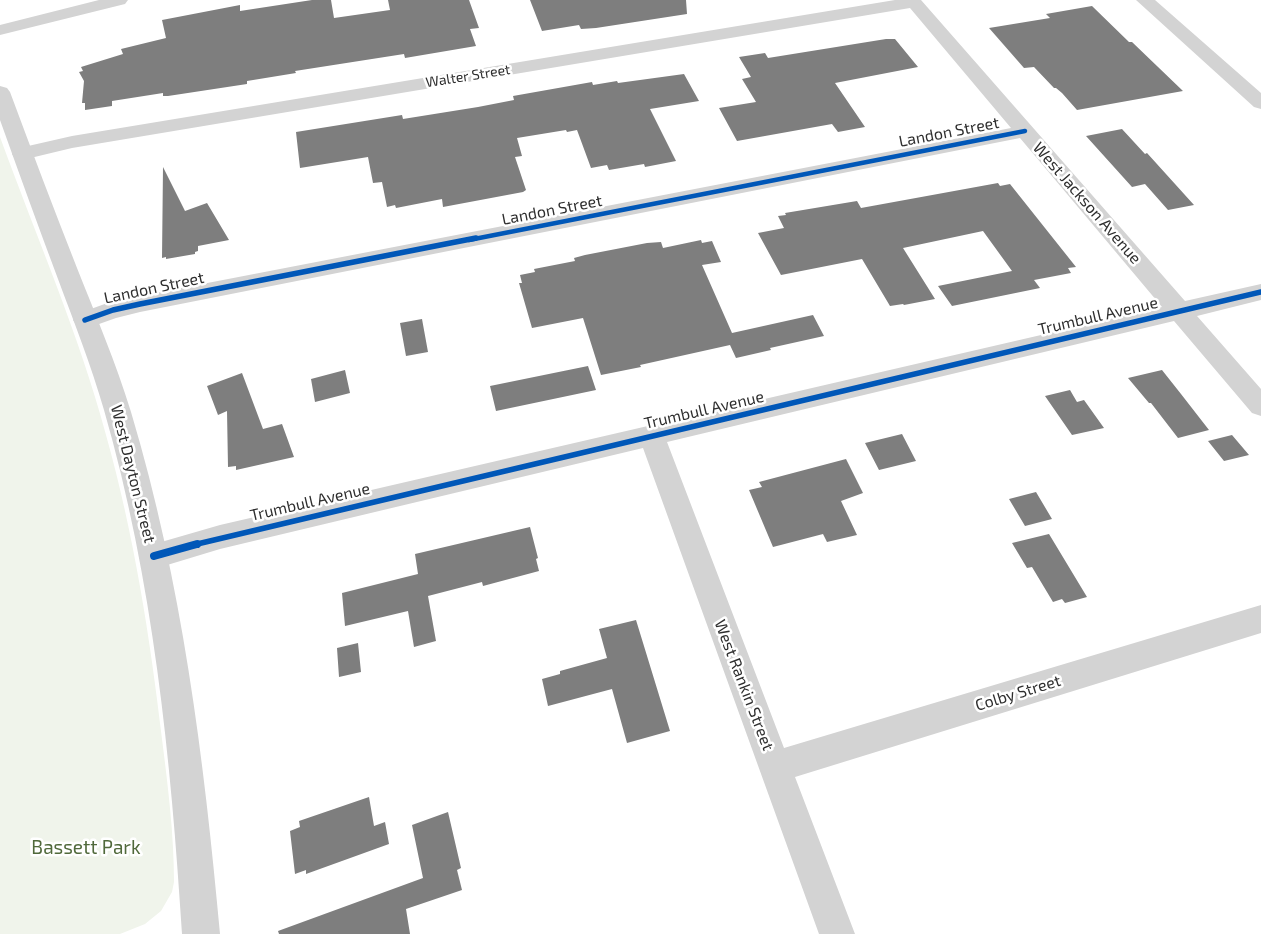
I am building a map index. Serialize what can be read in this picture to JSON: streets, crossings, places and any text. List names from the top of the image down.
{
  "streets": {
    "street": [
      "Walter Street",
      "Landon Street",
      "West Jackson Avenue",
      "Trumbull Avenue",
      "West Dayton Street",
      "West Rankin Street",
      "Colby Street"
    ]
  },
  "crossings": [
    ["Walter Street", "West Jackson Avenue"],
    ["Walter Street", "West Dayton Street"],
    ["Landon Street", "West Jackson Avenue"],
    ["Landon Street", "West Dayton Street"],
    ["West Jackson Avenue", "Trumbull Avenue"],
    ["Trumbull Avenue", "West Dayton Street"],
    ["Trumbull Avenue", "West Rankin Street"],
    ["West Rankin Street", "Colby Street"]
  ],
  "parks": ["Bassett Park"]
}
